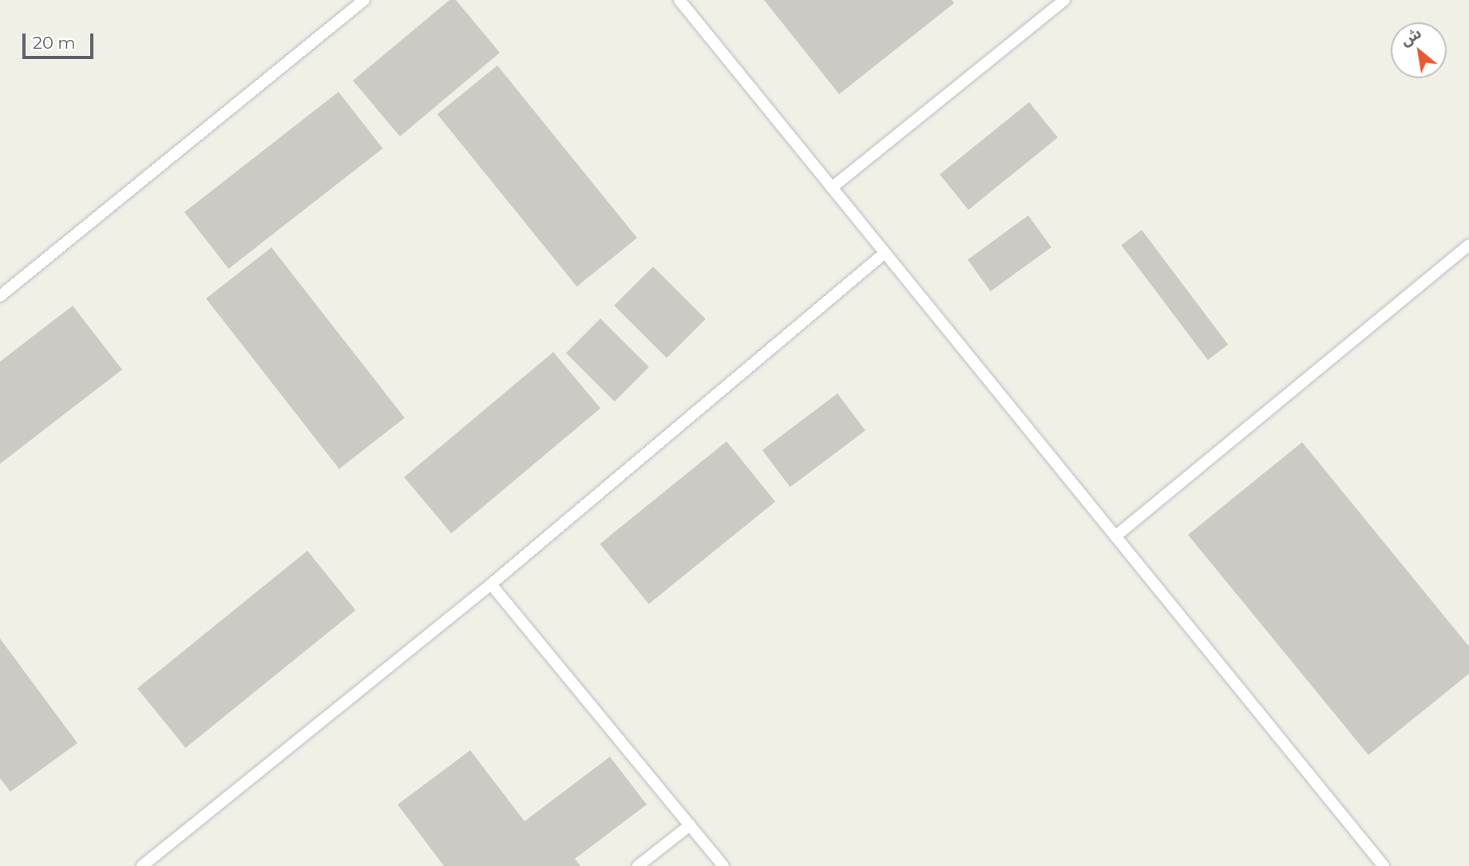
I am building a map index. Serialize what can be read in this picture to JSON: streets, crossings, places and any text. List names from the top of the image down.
{
  "scale_bar": "20 m",
  "north": "top left"
}
